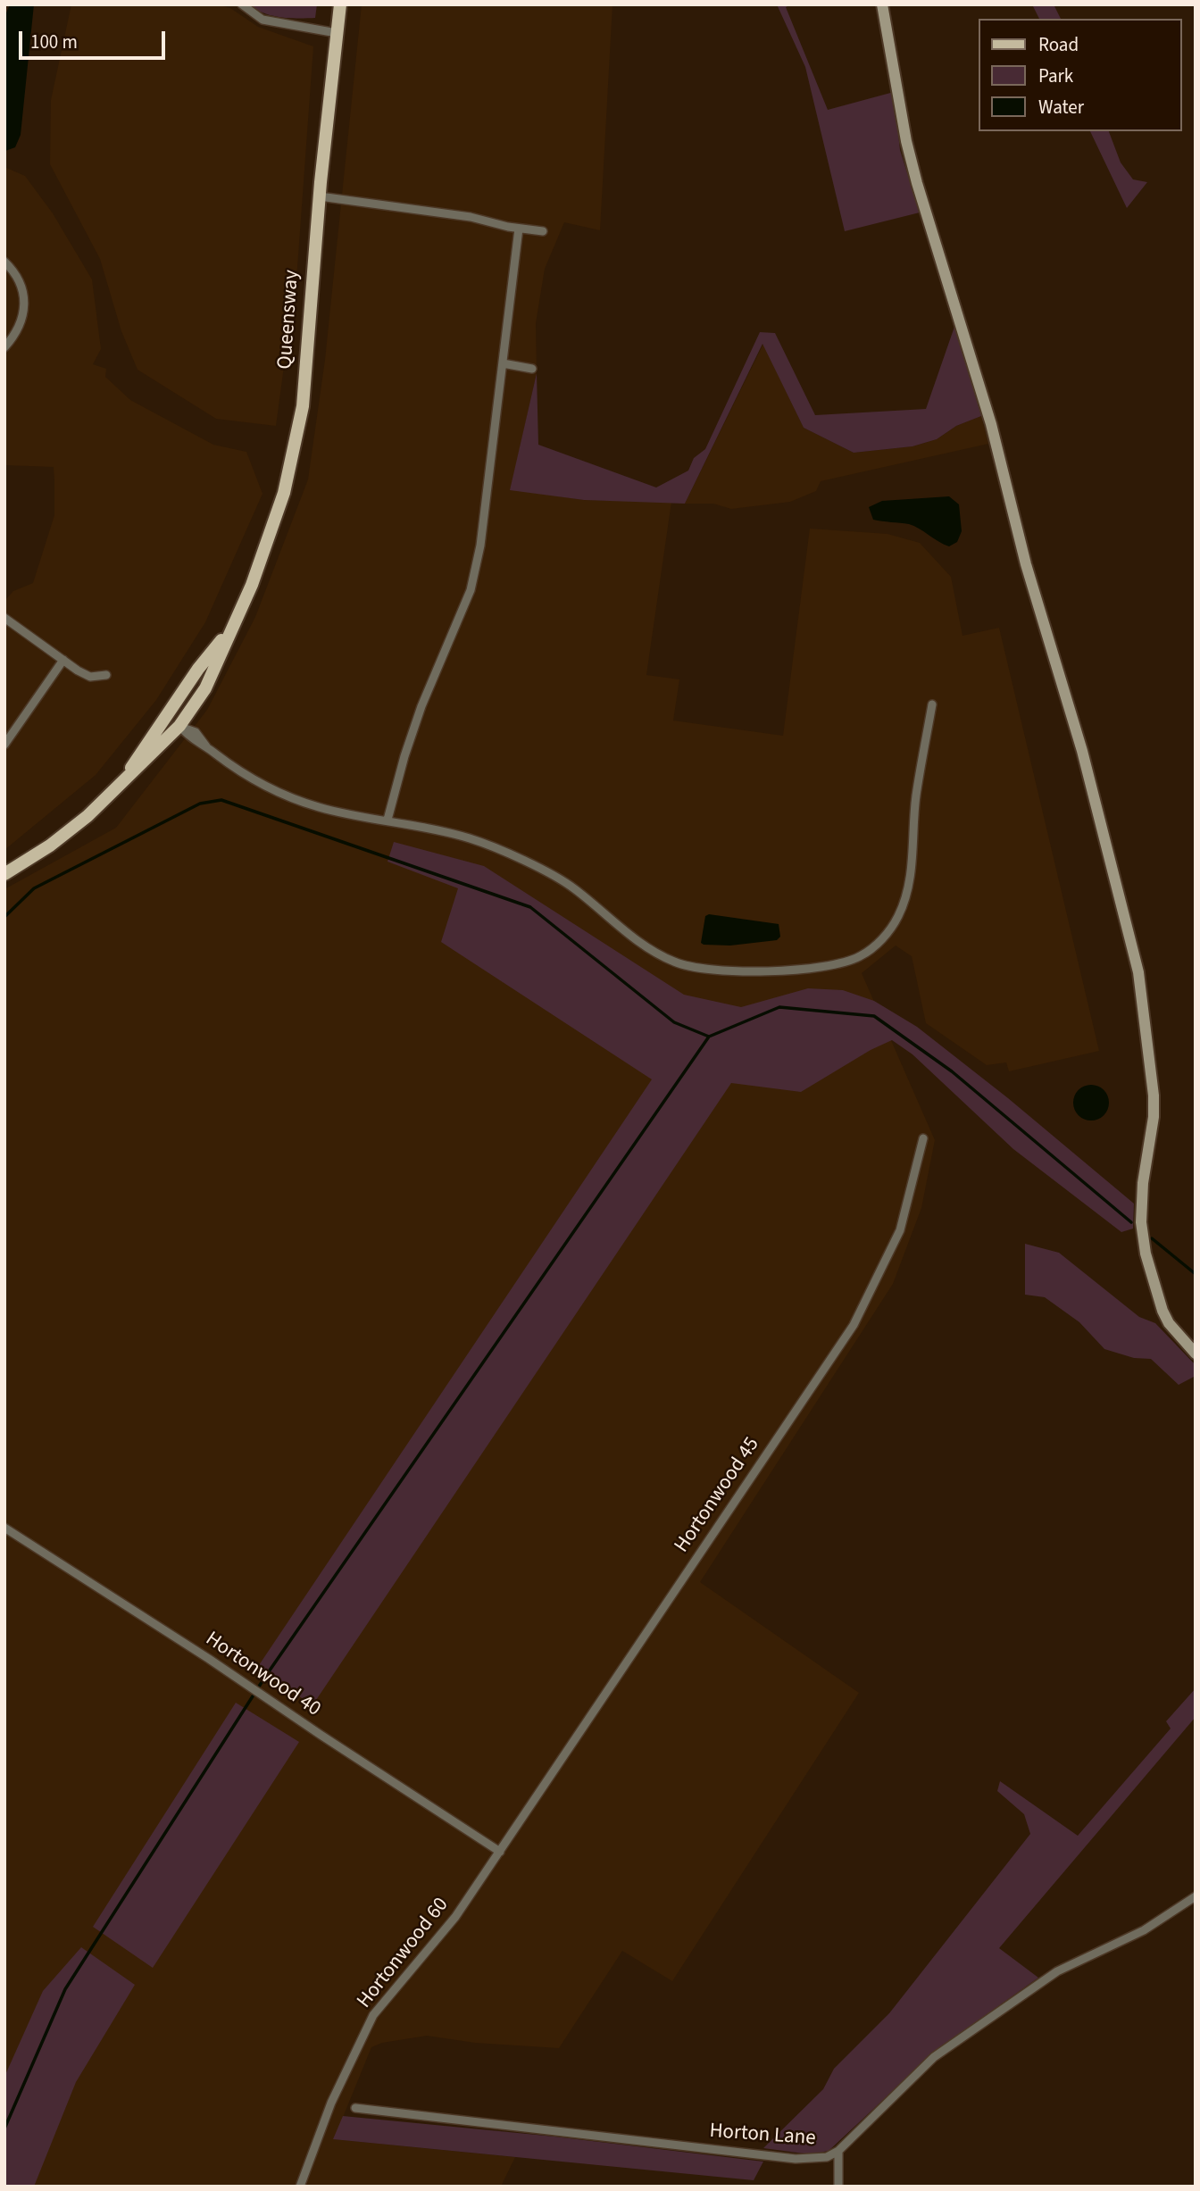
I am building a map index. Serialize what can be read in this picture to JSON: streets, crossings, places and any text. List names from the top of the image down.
{
  "streets": {
    "main road": ["Queensway"],
    "street": [
      "Hortonwood 45",
      "Hortonwood 40",
      "Hortonwood 60",
      "Horton Lane"
    ]
  },
  "crossings": [
    ["Hortonwood 45", "Hortonwood 40"],
    ["Hortonwood 45", "Hortonwood 60"],
    ["Hortonwood 40", "Hortonwood 60"]
  ],
  "legend": ["Road", "Park", "Water"],
  "scale_bar": "100 m"
}
